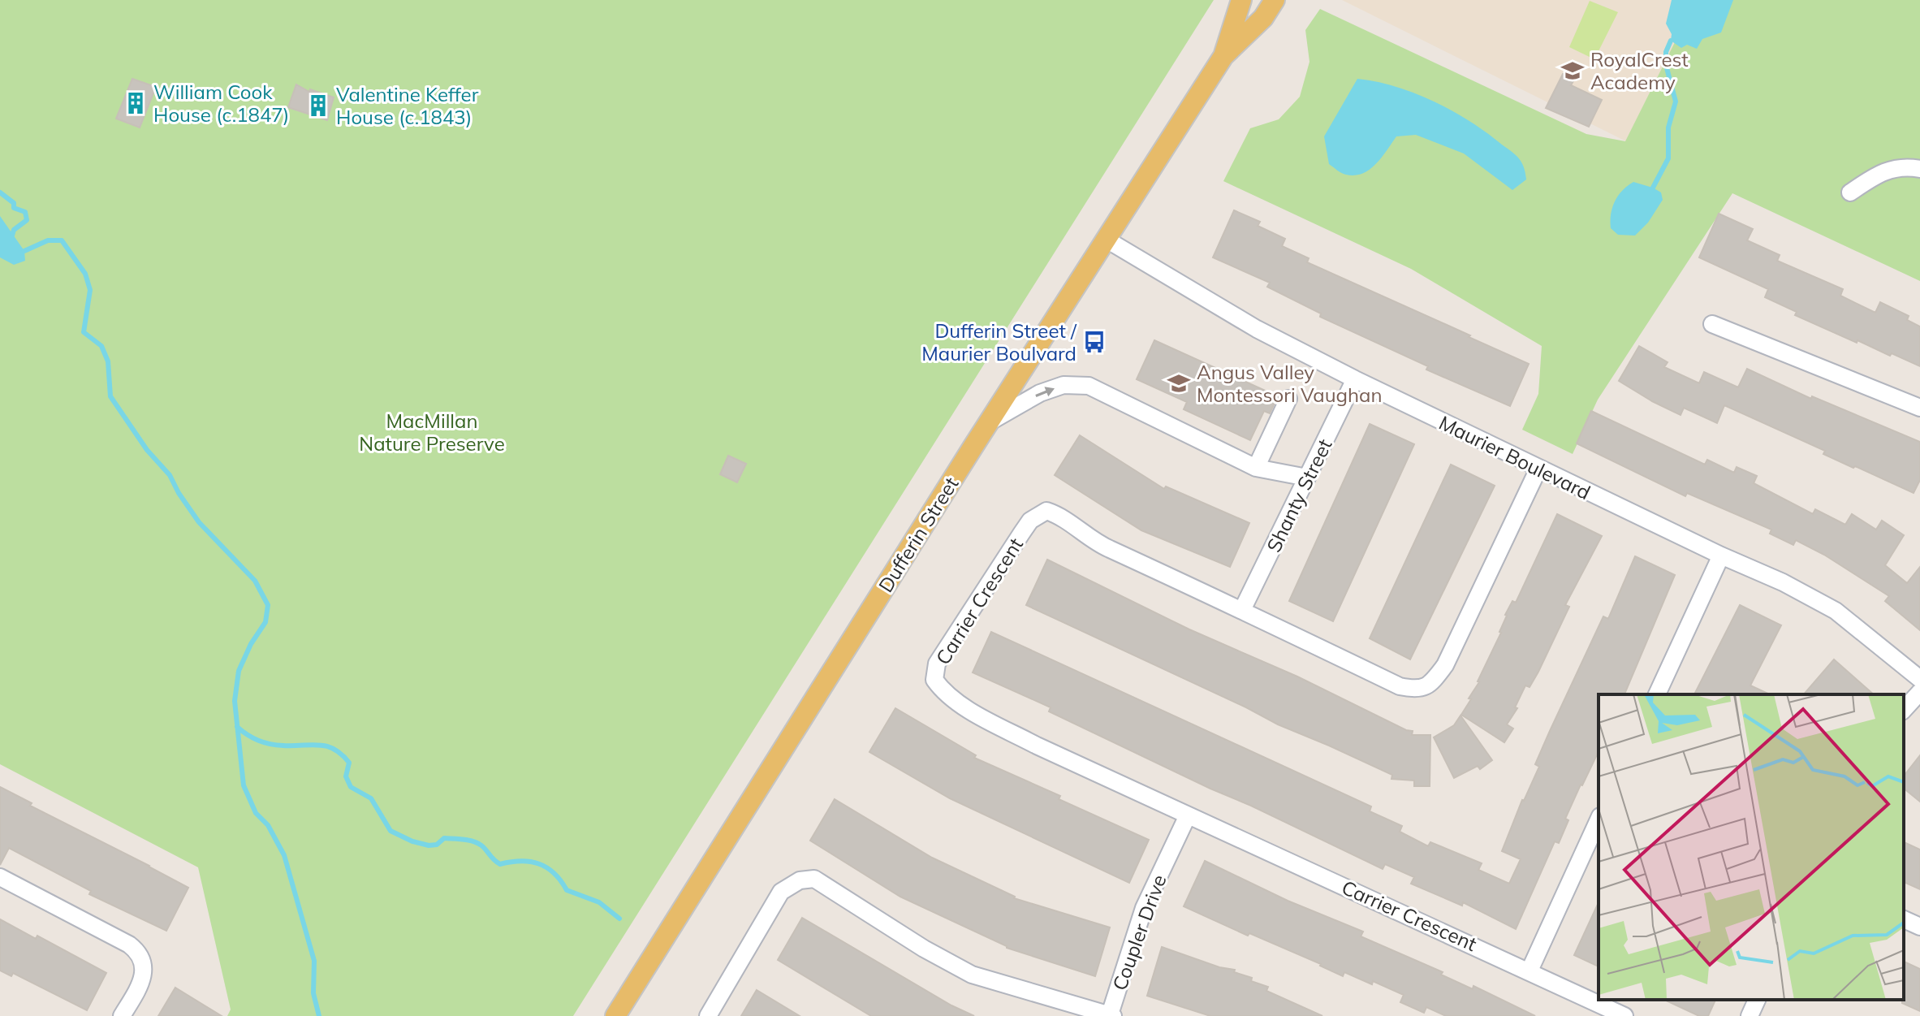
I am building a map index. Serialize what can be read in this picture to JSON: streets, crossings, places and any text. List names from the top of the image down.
{
  "streets": {
    "main road": ["Dufferin Street"],
    "street": [
      "Maurier Boulevard",
      "Shanty Street",
      "Carrier Crescent",
      "Coupler Drive"
    ]
  },
  "crossings": [
    ["Maurier Boulevard", "Shanty Street"],
    ["Maurier Boulevard", "Dufferin Street"],
    ["Maurier Boulevard", "Carrier Crescent"],
    ["Shanty Street", "Carrier Crescent"],
    ["Carrier Crescent", "Coupler Drive"]
  ],
  "parks": ["MacMillan Nature Preserve"],
  "places": {
    "school or university": ["RoyalCrest Academy", "Angus Valley Montessori Vaughan"],
    "building": ["William Cook House (c.1847)", "Valentine Keffer House (c.1843)"],
    "bus stop": ["Dufferin Street / Maurier Boulvard"]
  }
}
